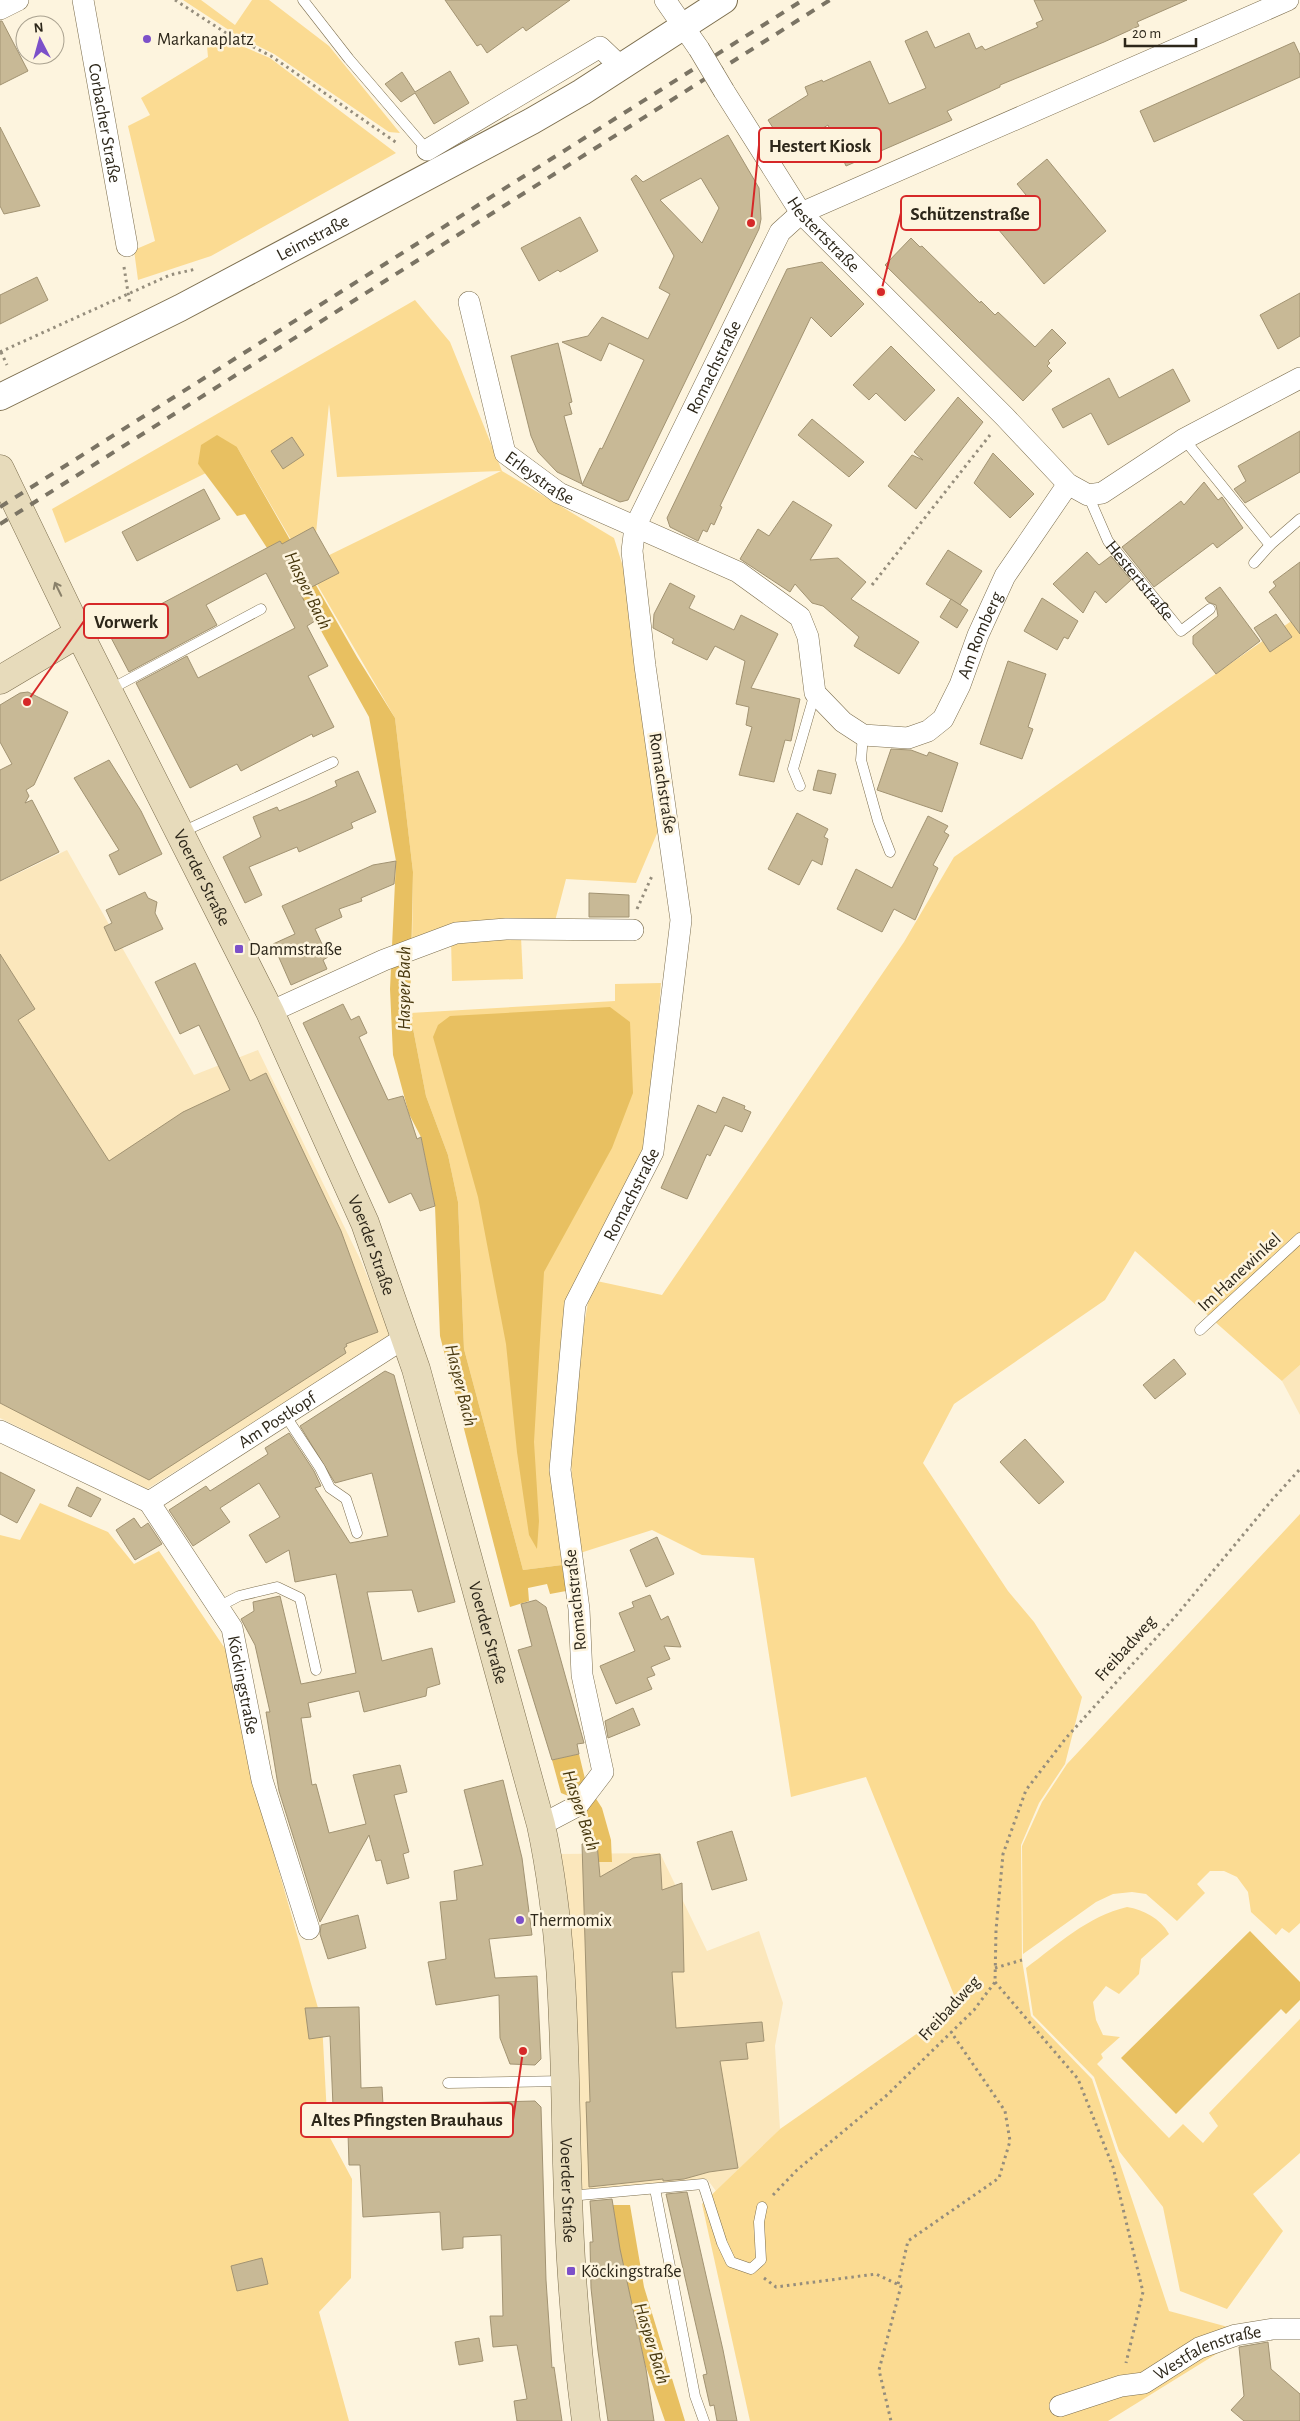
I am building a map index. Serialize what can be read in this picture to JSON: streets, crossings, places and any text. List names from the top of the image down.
{
  "streets": {
    "main road": ["Voerder Straße"],
    "street": [
      "Corbacher Straße",
      "Hestertstraße",
      "Leimstraße",
      "Romachstraße",
      "Erleystraße",
      "Am Romberg",
      "Am Postkopf",
      "Köckingstraße",
      "Westfalenstraße"
    ],
    "lane": ["Im Hanewinkel"],
    "path": ["Freibadweg"]
  },
  "crossings": [
    ["Hestertstraße", "Leimstraße"],
    ["Hestertstraße", "Romachstraße"],
    ["Hestertstraße", "Am Romberg"],
    ["Romachstraße", "Erleystraße"],
    ["Romachstraße", "Voerder Straße"],
    ["Voerder Straße", "Am Postkopf"],
    ["Am Postkopf", "Köckingstraße"]
  ],
  "water": ["Hasper Bach"],
  "places": {
    "other": [
      "Markanaplatz",
      "Hestert Kiosk",
      "Schützenstraße",
      "Vorwerk",
      "Thermomix",
      "Altes Pfingsten Brauhaus"
    ],
    "transit": ["Dammstraße", "Köckingstraße"]
  },
  "scale_bar": "20 m",
  "north": "top"
}
